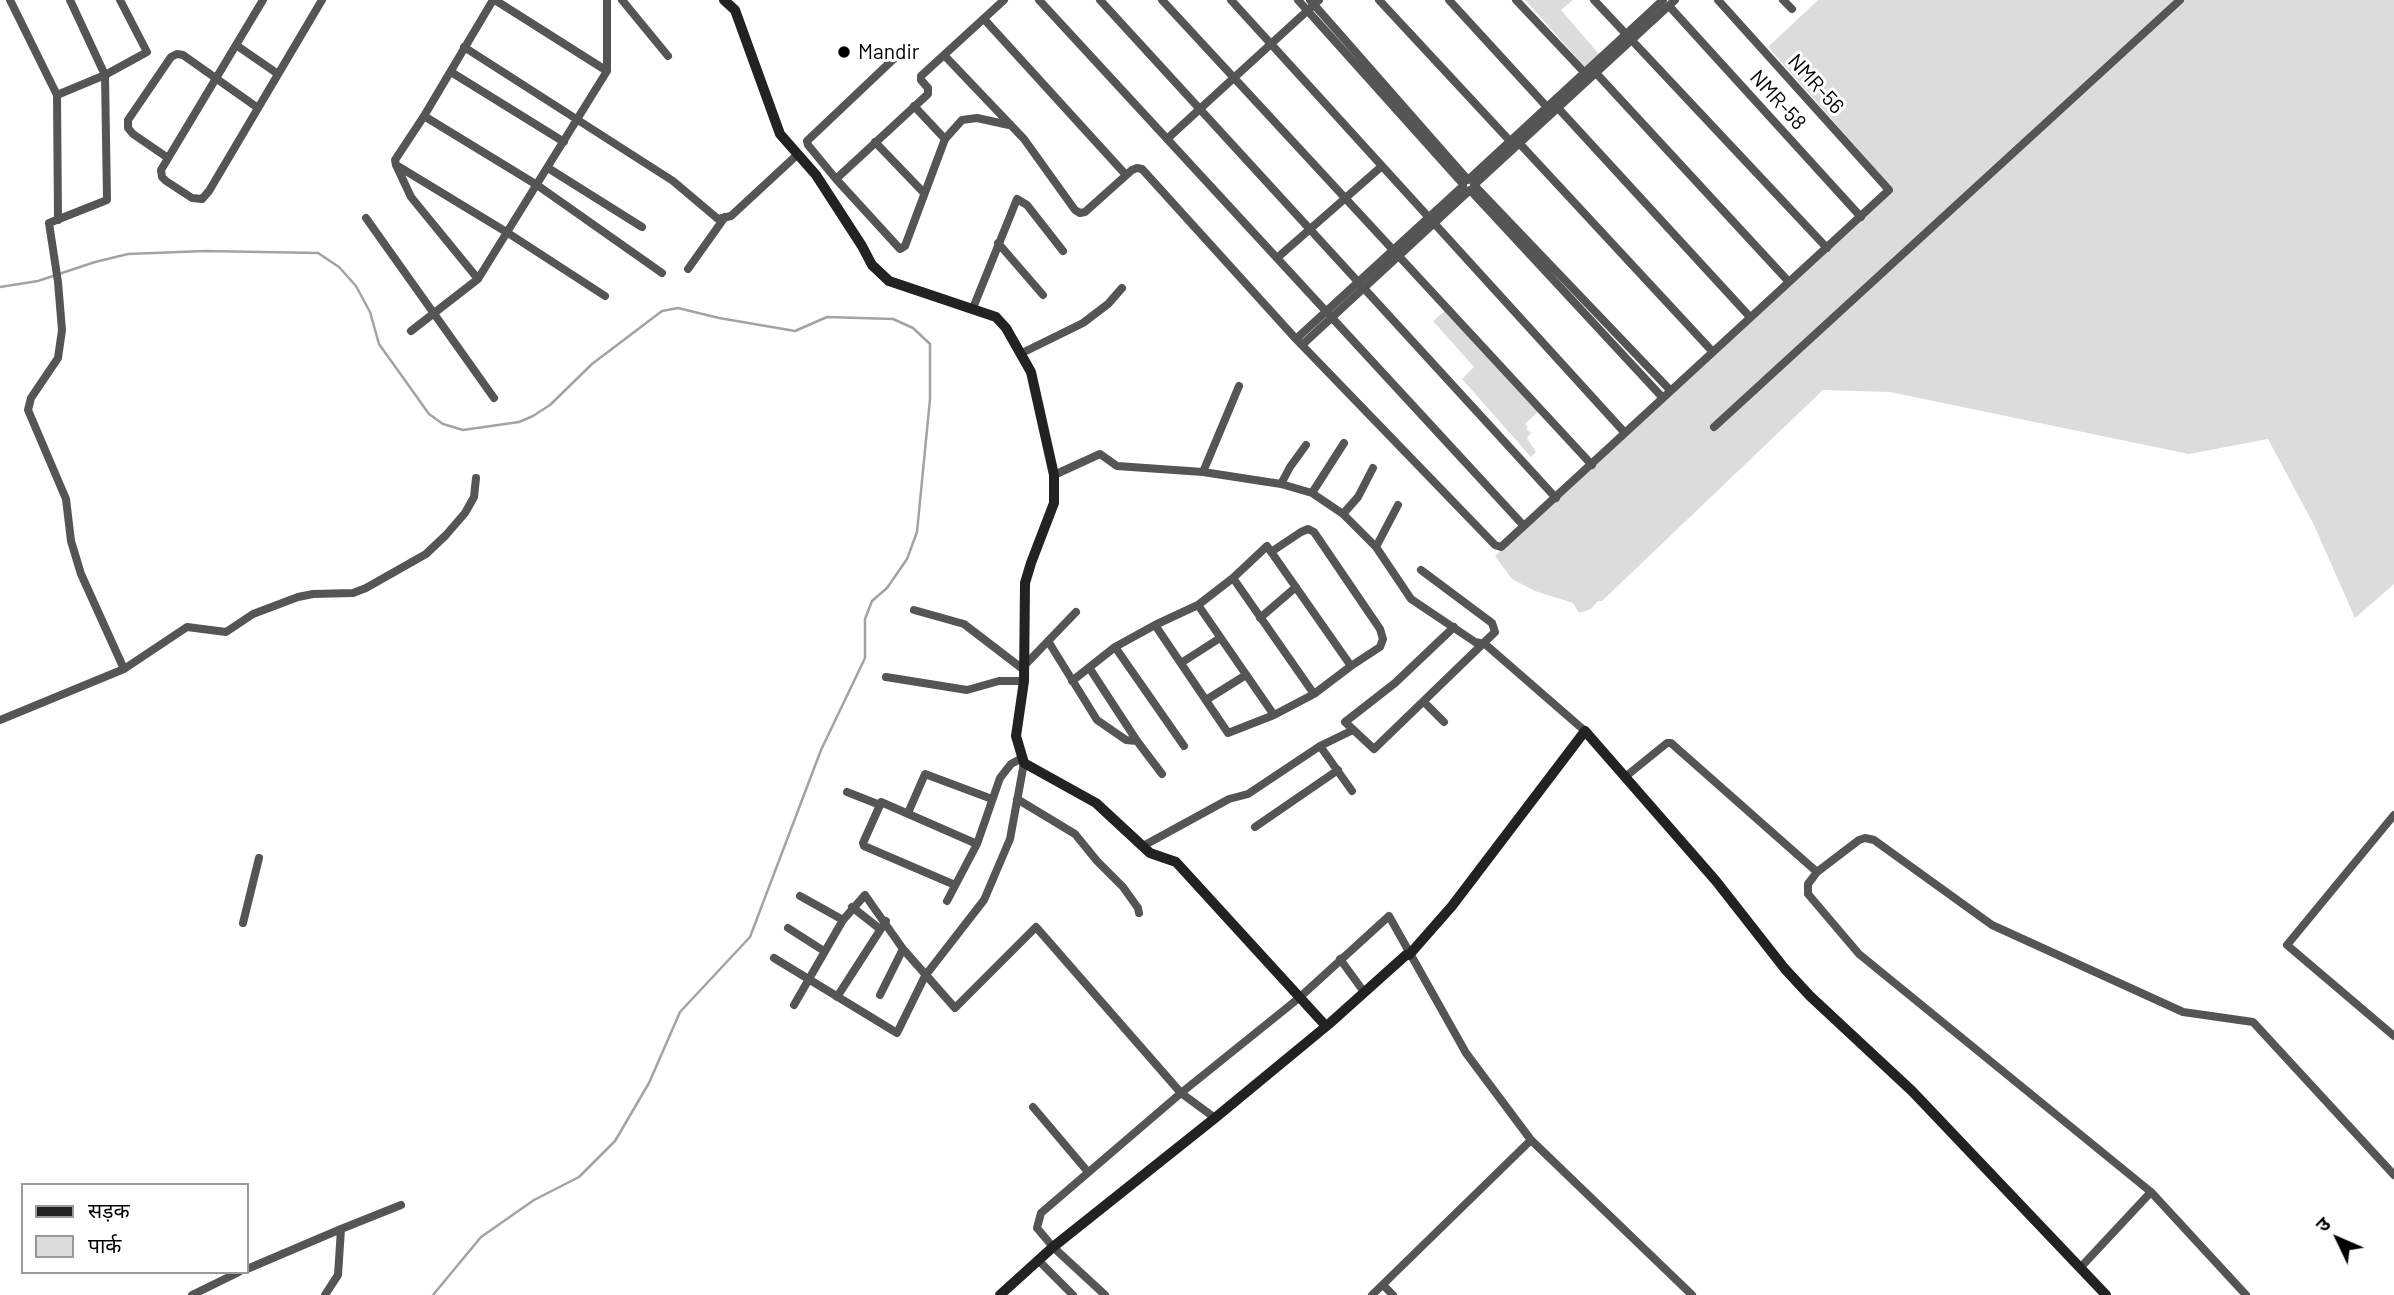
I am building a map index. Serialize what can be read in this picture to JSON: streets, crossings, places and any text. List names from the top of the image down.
{
  "streets": {
    "street": ["NMR-56", "NMR-58"]
  },
  "crossings": [
    ["NMR-56", "NMR-58"]
  ],
  "places": ["Mandir"],
  "legend": ["सड़क", "पार्क"],
  "north": "top left"
}
